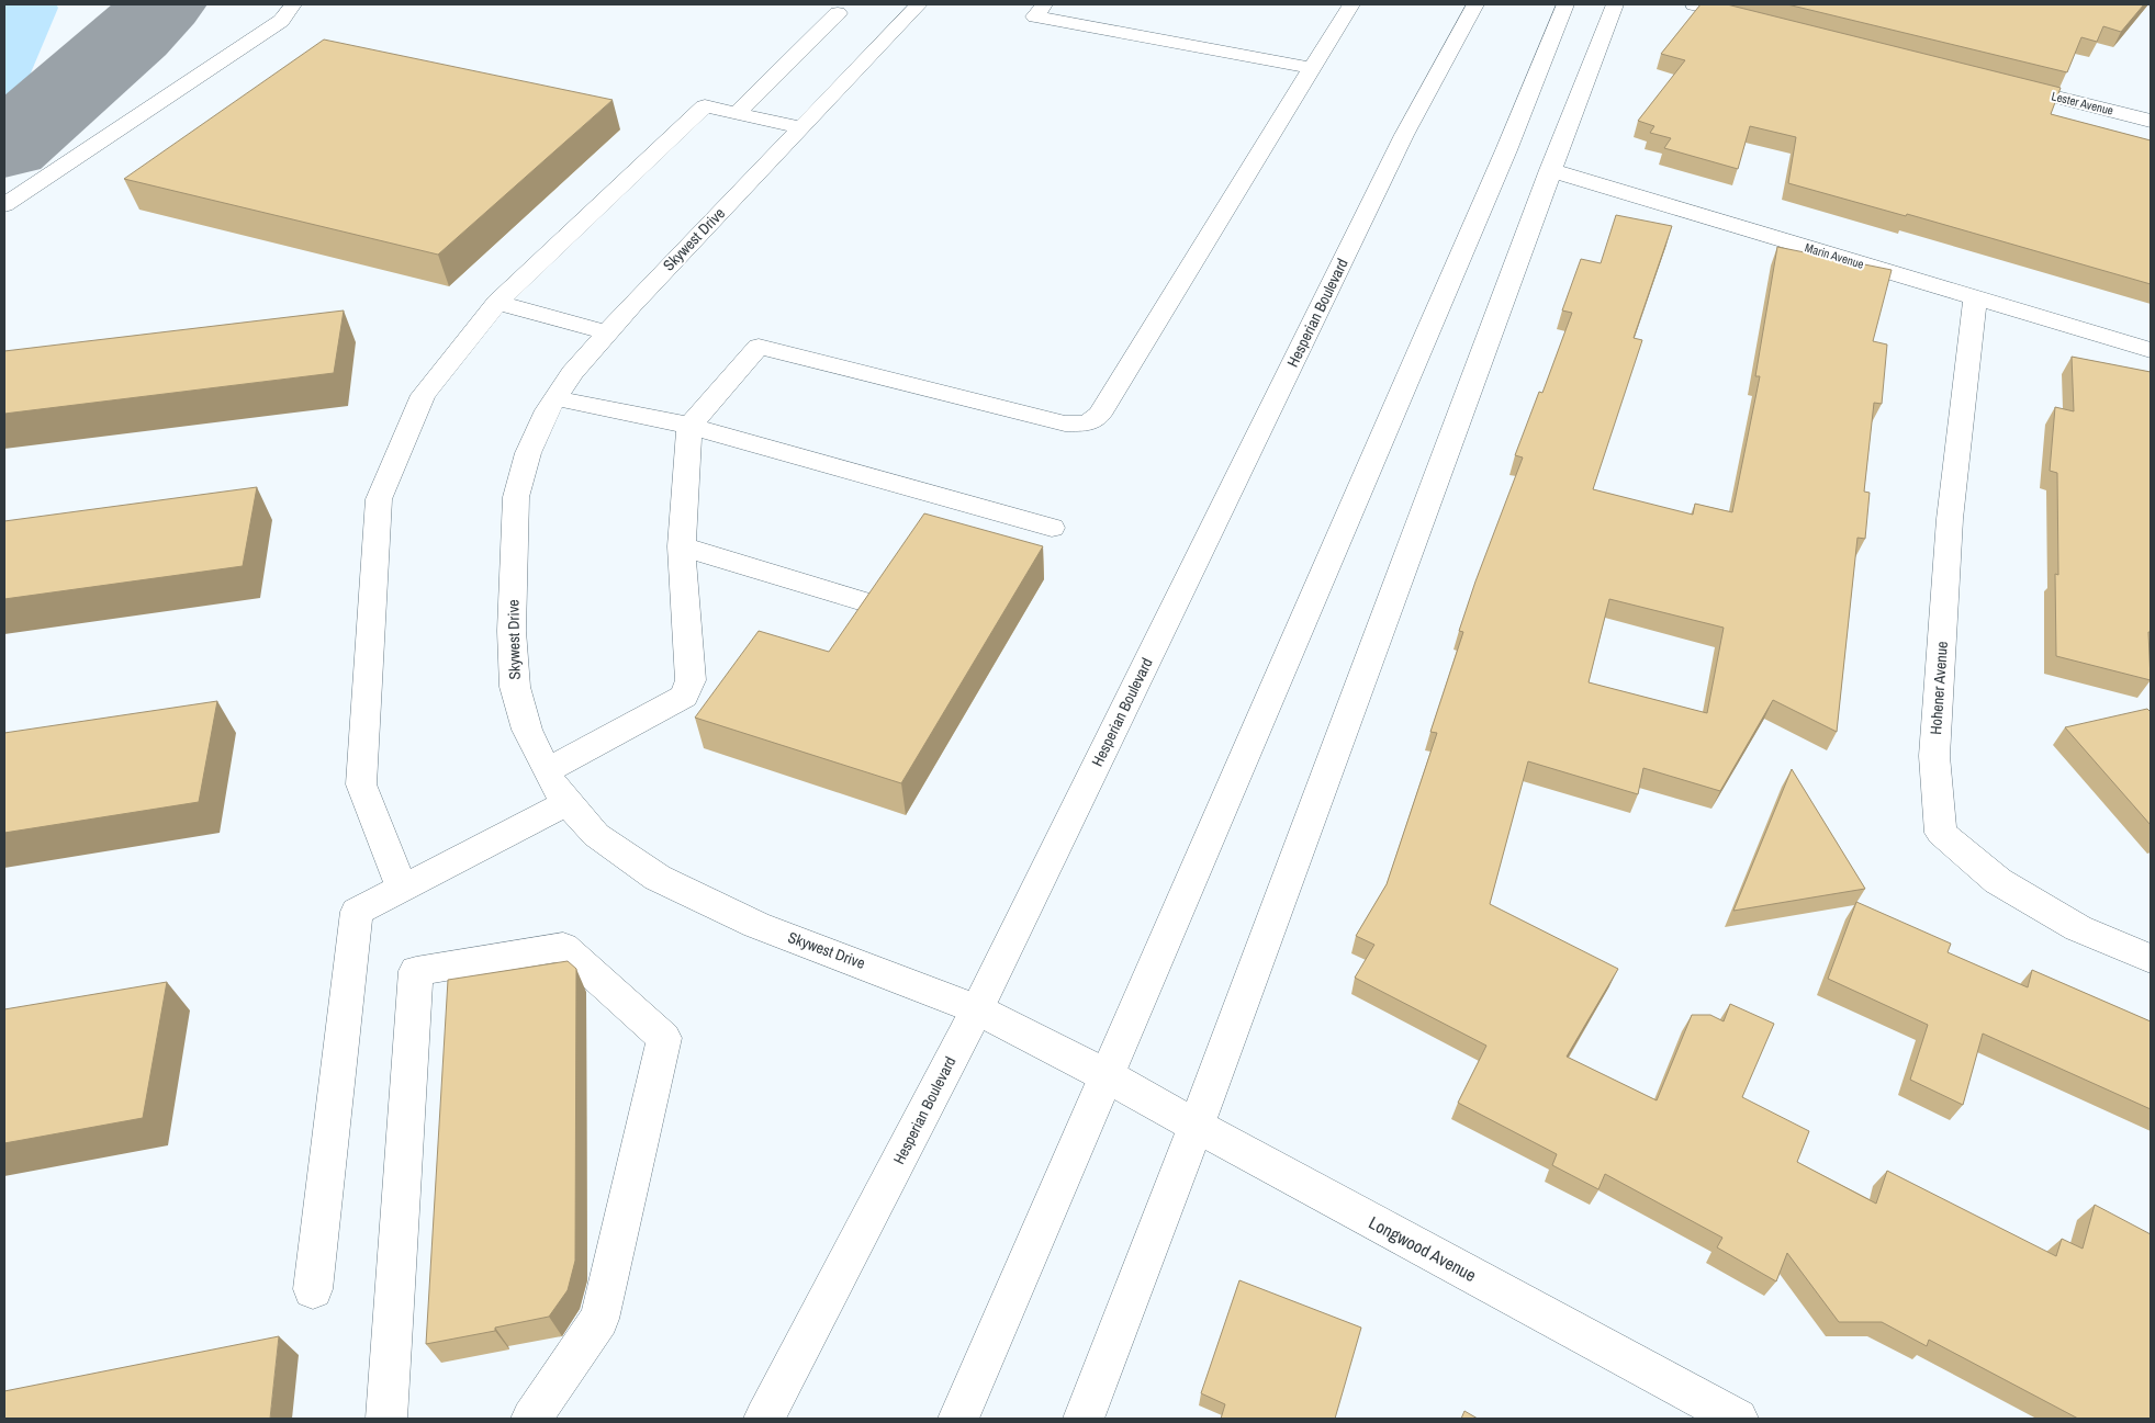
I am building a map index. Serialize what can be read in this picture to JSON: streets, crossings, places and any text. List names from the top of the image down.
{
  "streets": {
    "street": [
      "Lester Avenue",
      "Skywest Drive",
      "Marin Avenue",
      "Hesperian Boulevard",
      "Hohener Avenue",
      "Longwood Avenue"
    ]
  },
  "crossings": [
    ["Skywest Drive", "Hesperian Boulevard"],
    ["Skywest Drive", "Longwood Avenue"],
    ["Marin Avenue", "Hohener Avenue"]
  ]
}
